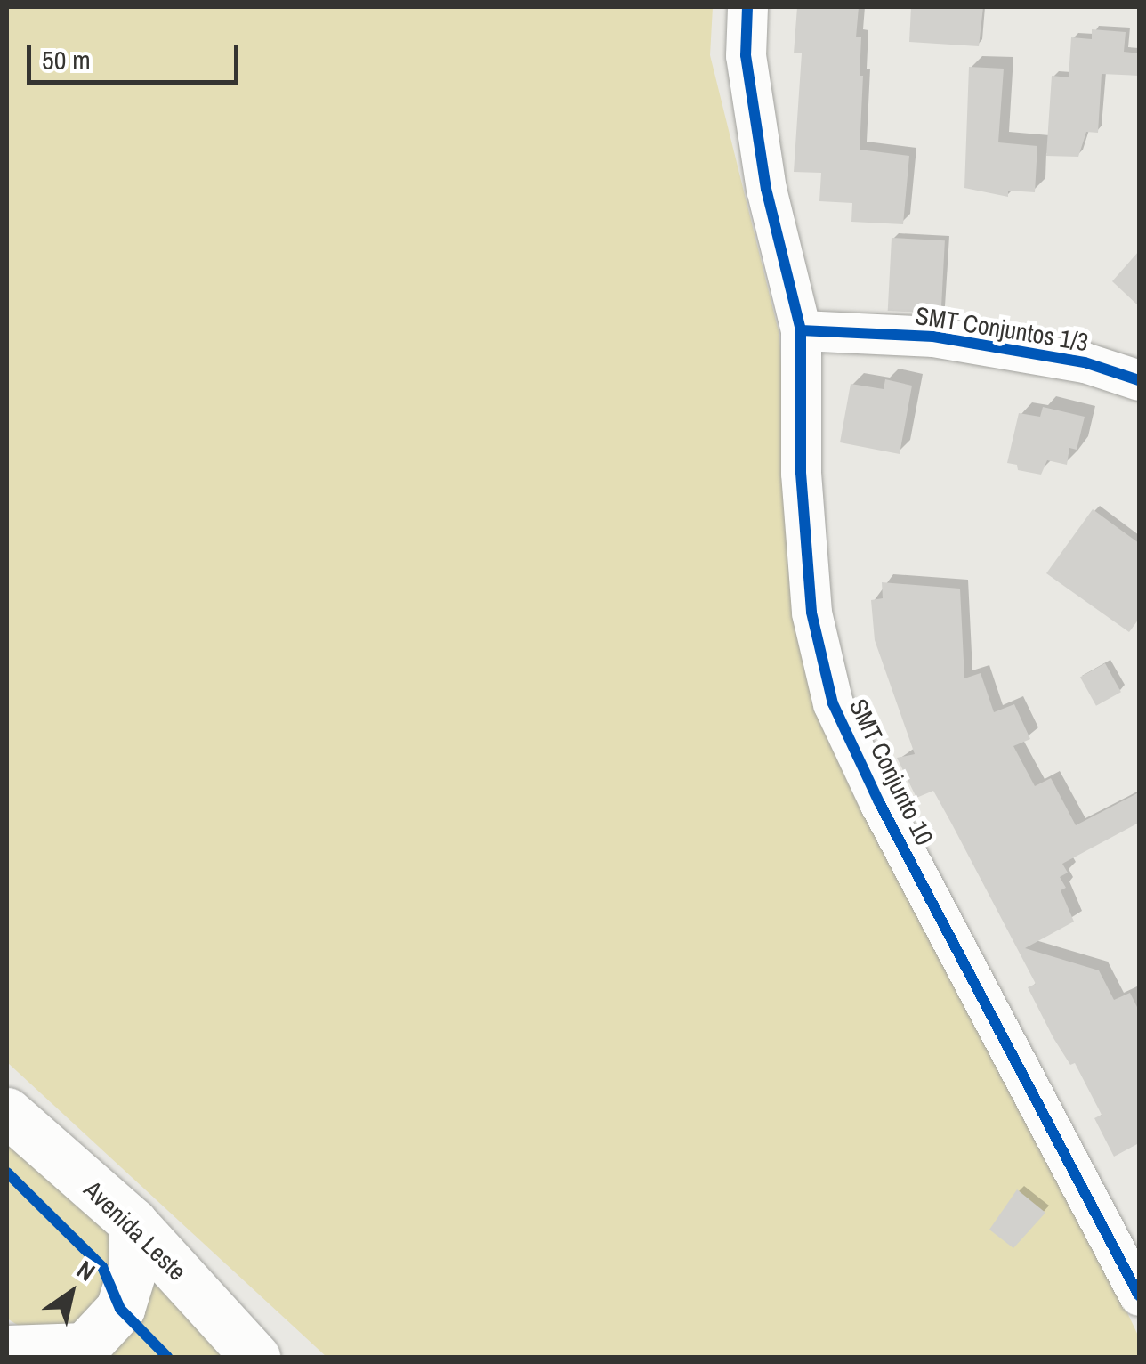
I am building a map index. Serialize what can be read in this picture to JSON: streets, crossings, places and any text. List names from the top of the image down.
{
  "streets": {
    "main road": ["Avenida Leste"],
    "street": ["SMT Conjuntos 1/3", "SMT Conjunto 10"]
  },
  "crossings": [
    ["SMT Conjuntos 1/3", "SMT Conjunto 10"]
  ],
  "scale_bar": "50 m",
  "north": "top right"
}
